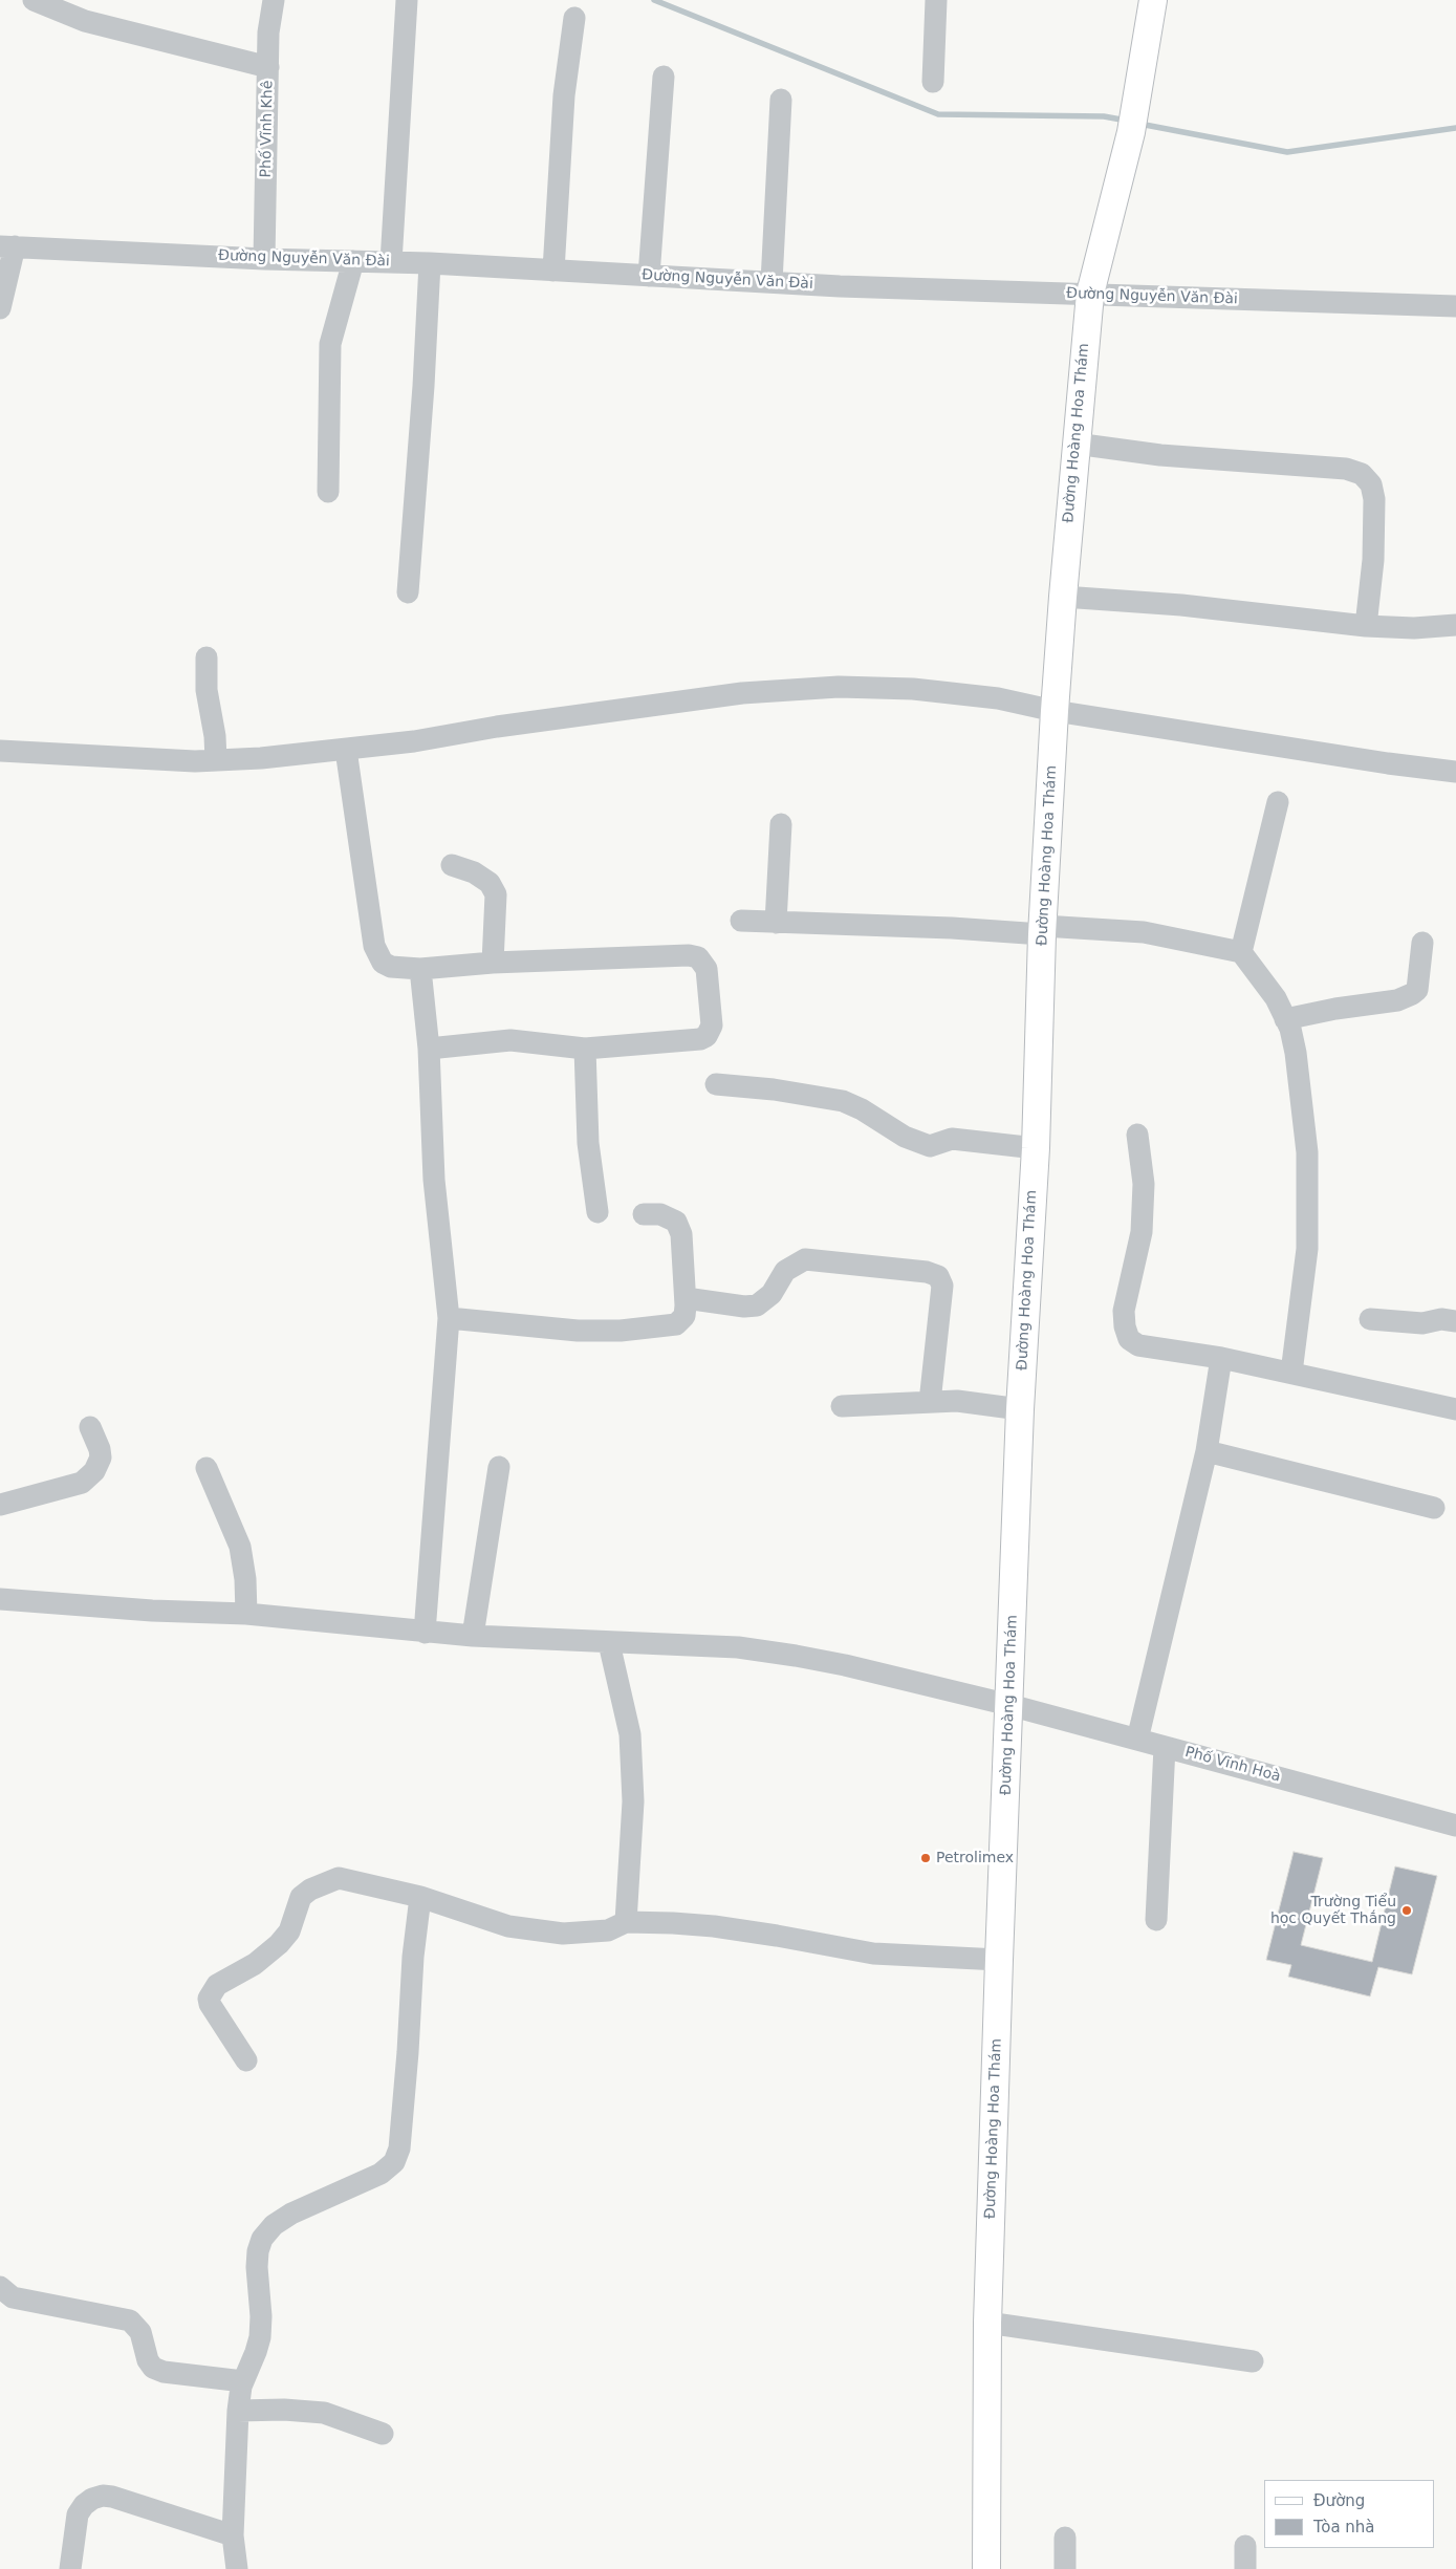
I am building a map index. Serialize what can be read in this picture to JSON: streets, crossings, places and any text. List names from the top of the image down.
{
  "streets": {
    "main road": ["Đường Hoàng Hoa Thám"],
    "street": ["Phố Vĩnh Khê", "Đường Nguyễn Văn Đài", "Phố Vĩnh Hoà"]
  },
  "crossings": [
    ["Phố Vĩnh Khê", "Đường Nguyễn Văn Đài"],
    ["Đường Nguyễn Văn Đài", "Đường Hoàng Hoa Thám"],
    ["Đường Hoàng Hoa Thám", "Phố Vĩnh Hoà"]
  ],
  "places": ["Petrolimex", "Trường Tiểu học Quyết Thắng"],
  "legend": ["Đường", "Tòa nhà"]
}
